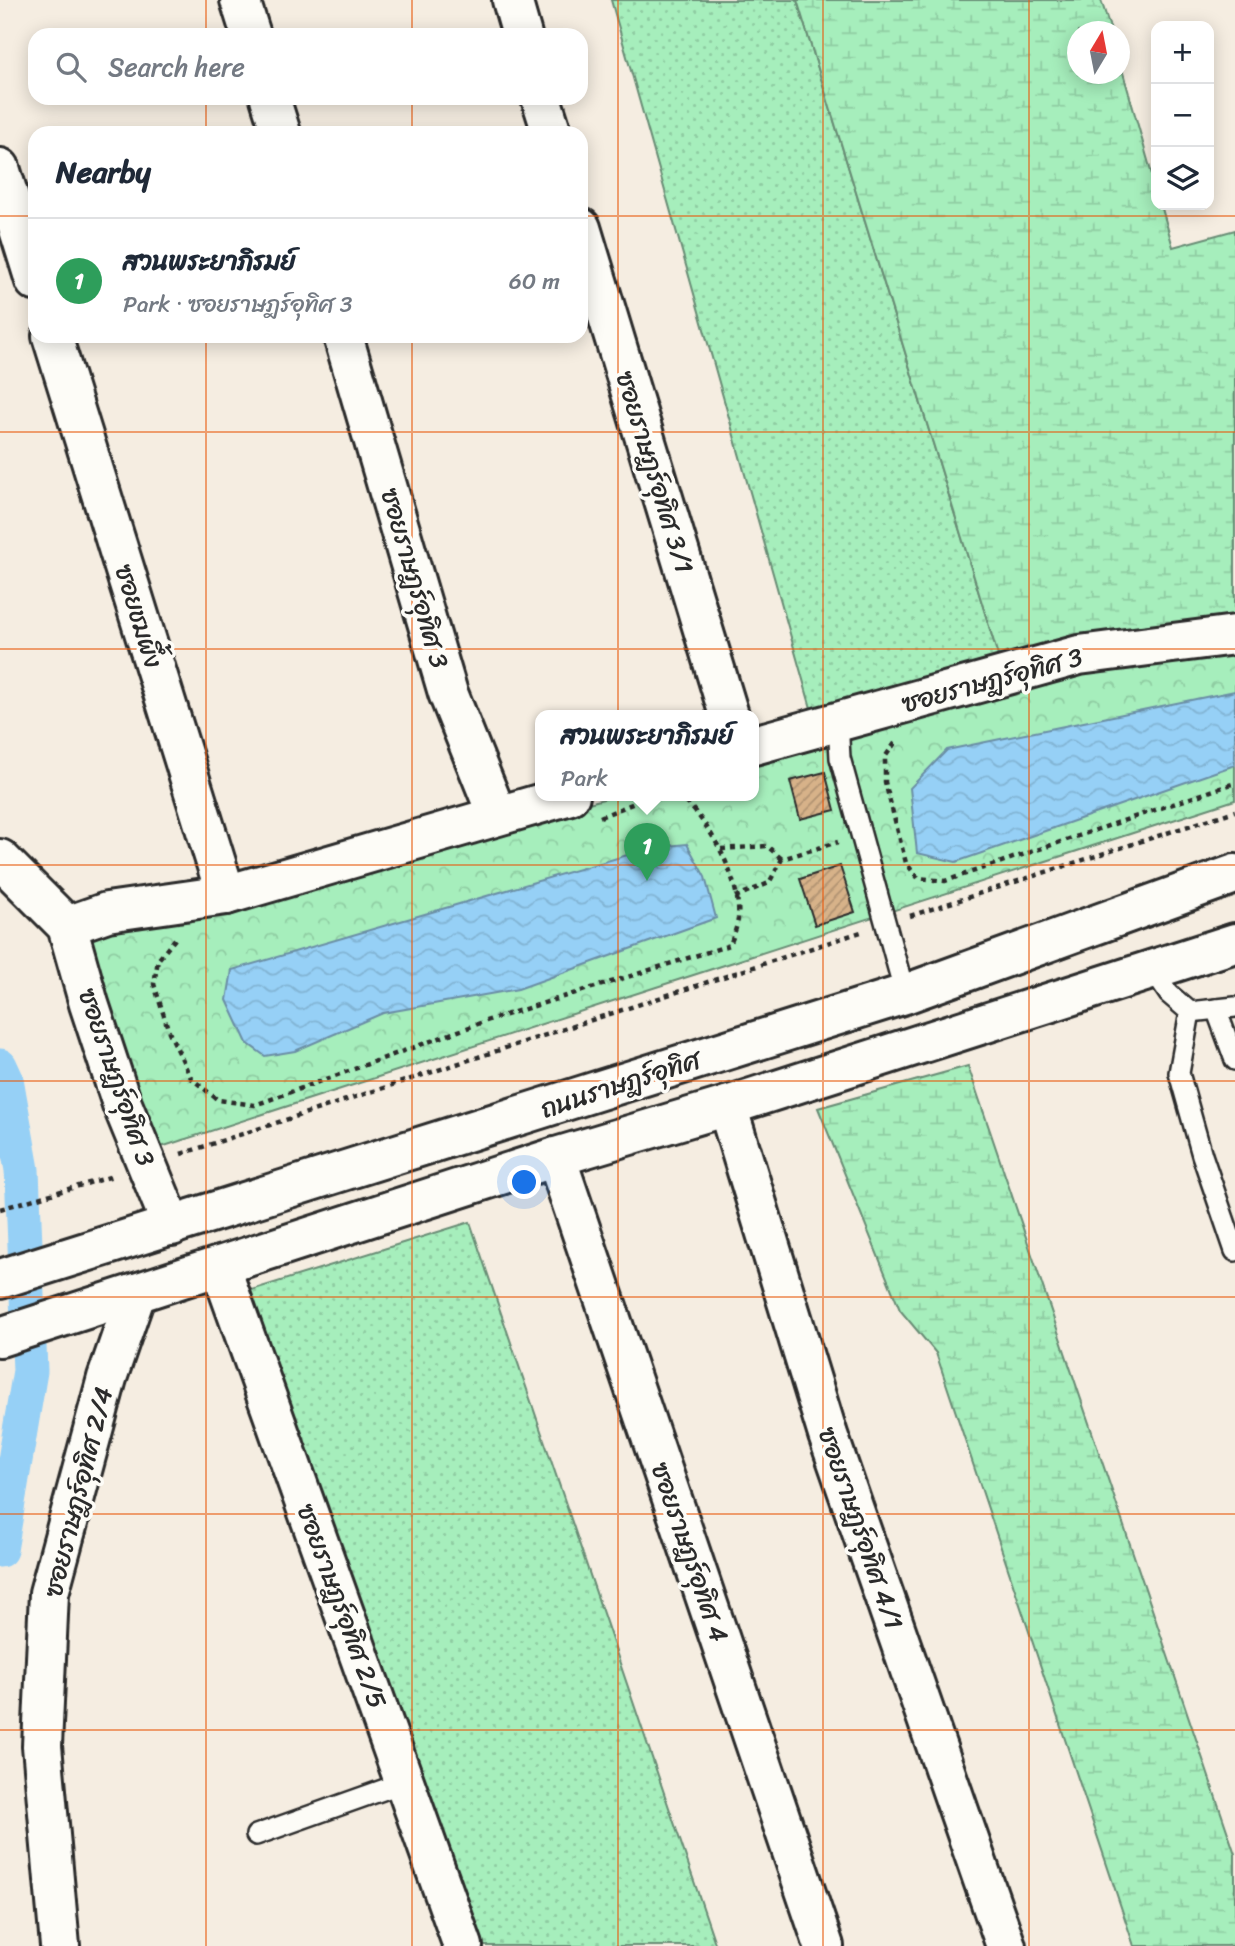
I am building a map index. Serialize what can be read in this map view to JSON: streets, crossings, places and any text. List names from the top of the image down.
{
  "streets": {
    "street": [
      "ซอยราษฎร์อุทิศ 3/1",
      "ซอยราษฎร์อุทิศ 3",
      "ซอยชมผึ้ง",
      "ถนนราษฎร์อุทิศ",
      "ซอยราษฎร์อุทิศ 2/4",
      "ซอยราษฎร์อุทิศ 4/1",
      "ซอยราษฎร์อุทิศ 4",
      "ซอยราษฎร์อุทิศ 2/5"
    ]
  },
  "crossings": [
    ["ซอยราษฎร์อุทิศ 3", "ถนนราษฎร์อุทิศ"],
    ["ถนนราษฎร์อุทิศ", "ซอยราษฎร์อุทิศ 2/4"],
    ["ถนนราษฎร์อุทิศ", "ซอยราษฎร์อุทิศ 4/1"],
    ["ถนนราษฎร์อุทิศ", "ซอยราษฎร์อุทิศ 4"],
    ["ถนนราษฎร์อุทิศ", "ซอยราษฎร์อุทิศ 2/5"]
  ],
  "north": "top",
  "page": {
    "map_buttons": ["+", "−"],
    "search": "Search here",
    "heading": "Nearby",
    "list": [
      {
        "mark": "1",
        "name": "สวนพระยาภิรมย์",
        "note": "Park · ซอยราษฎร์อุทิศ 3",
        "value": "60 m"
      }
    ],
    "popup": ["สวนพระยาภิรมย์", "Park"],
    "pins": "1"
  }
}
